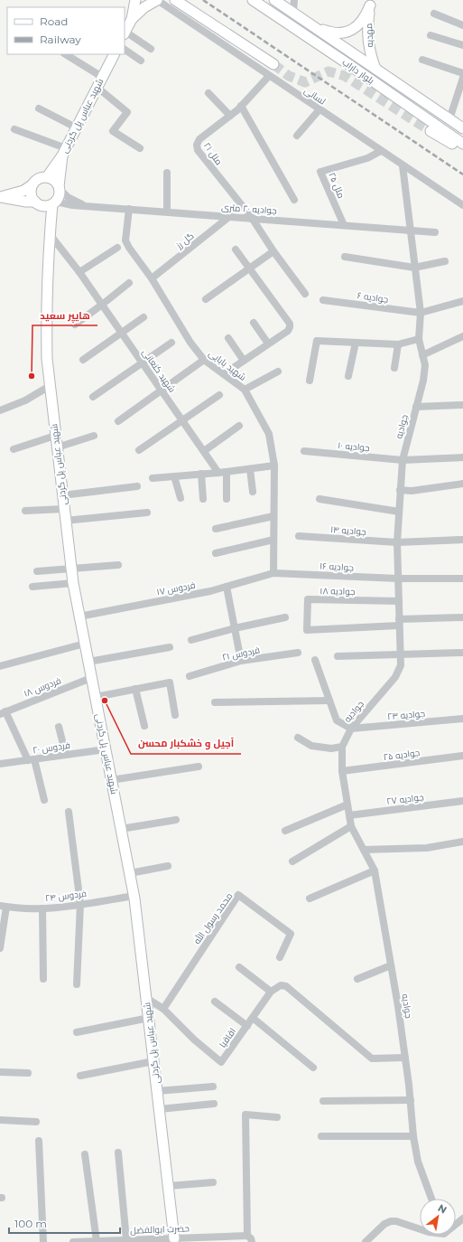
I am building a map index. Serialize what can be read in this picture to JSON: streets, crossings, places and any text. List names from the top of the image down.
{
  "streets": {
    "street": [
      "مهدیه",
      "بلوار داراب",
      "لسانی",
      "شهید عباس پل گردنی",
      "ملل ۲۱",
      "ملل ۲۵",
      "جوادیه ۲۰ متری",
      "گل رز",
      "جوادیه ۶",
      "شهید بابایی",
      "شهید کنعانی",
      "جوادیه",
      "جوادیه ۱۰",
      "جوادیه ۱۴",
      "جوادیه ۱۶",
      "فردوس ۱۷",
      "جوادیه ۱۸",
      "فردوس ۲۱",
      "فردوس ۱۸",
      "جوادیه ۲۳",
      "فردوس ۲۰",
      "جوادیه ۲۵",
      "جوادیه ۲۷",
      "فردوس ۲۴",
      "محمد رسول الله",
      "اقاقیا",
      "حضرت ابوالفضل"
    ]
  },
  "crossings": [
    ["مهدیه", "بلوار داراب"],
    ["لسانی", "ملل ۲۱"],
    ["لسانی", "ملل ۲۵"],
    ["لسانی", "جوادیه"],
    ["شهید عباس پل گردنی", "جوادیه ۲۰ متری"],
    ["شهید عباس پل گردنی", "شهید کنعانی"],
    ["شهید عباس پل گردنی", "فردوس ۱۷"],
    ["شهید عباس پل گردنی", "فردوس ۱۸"],
    ["شهید عباس پل گردنی", "فردوس ۲۰"],
    ["شهید عباس پل گردنی", "فردوس ۲۴"],
    ["شهید عباس پل گردنی", "حضرت ابوالفضل"],
    ["ملل ۲۱", "جوادیه ۲۰ متری"],
    ["ملل ۲۵", "جوادیه ۲۰ متری"],
    ["جوادیه ۲۰ متری", "گل رز"],
    ["جوادیه ۲۰ متری", "شهید بابایی"],
    ["جوادیه ۲۰ متری", "جوادیه"],
    ["گل رز", "شهید بابایی"],
    ["جوادیه ۶", "جوادیه"],
    ["شهید بابایی", "جوادیه ۱۶"],
    ["شهید بابایی", "فردوس ۱۷"],
    ["جوادیه", "جوادیه ۱۰"],
    ["جوادیه", "جوادیه ۱۴"],
    ["جوادیه", "جوادیه ۱۶"],
    ["جوادیه", "جوادیه ۱۸"],
    ["جوادیه", "جوادیه ۲۳"],
    ["جوادیه", "جوادیه ۲۵"],
    ["جوادیه", "جوادیه ۲۷"],
    ["جوادیه ۱۶", "فردوس ۱۷"],
    ["محمد رسول الله", "اقاقیا"]
  ],
  "places": ["هایپر سعید", "آجیل و خشکبار محسن"],
  "legend": ["Road", "Railway"],
  "scale_bar": "100 m",
  "north": "top right"
}
